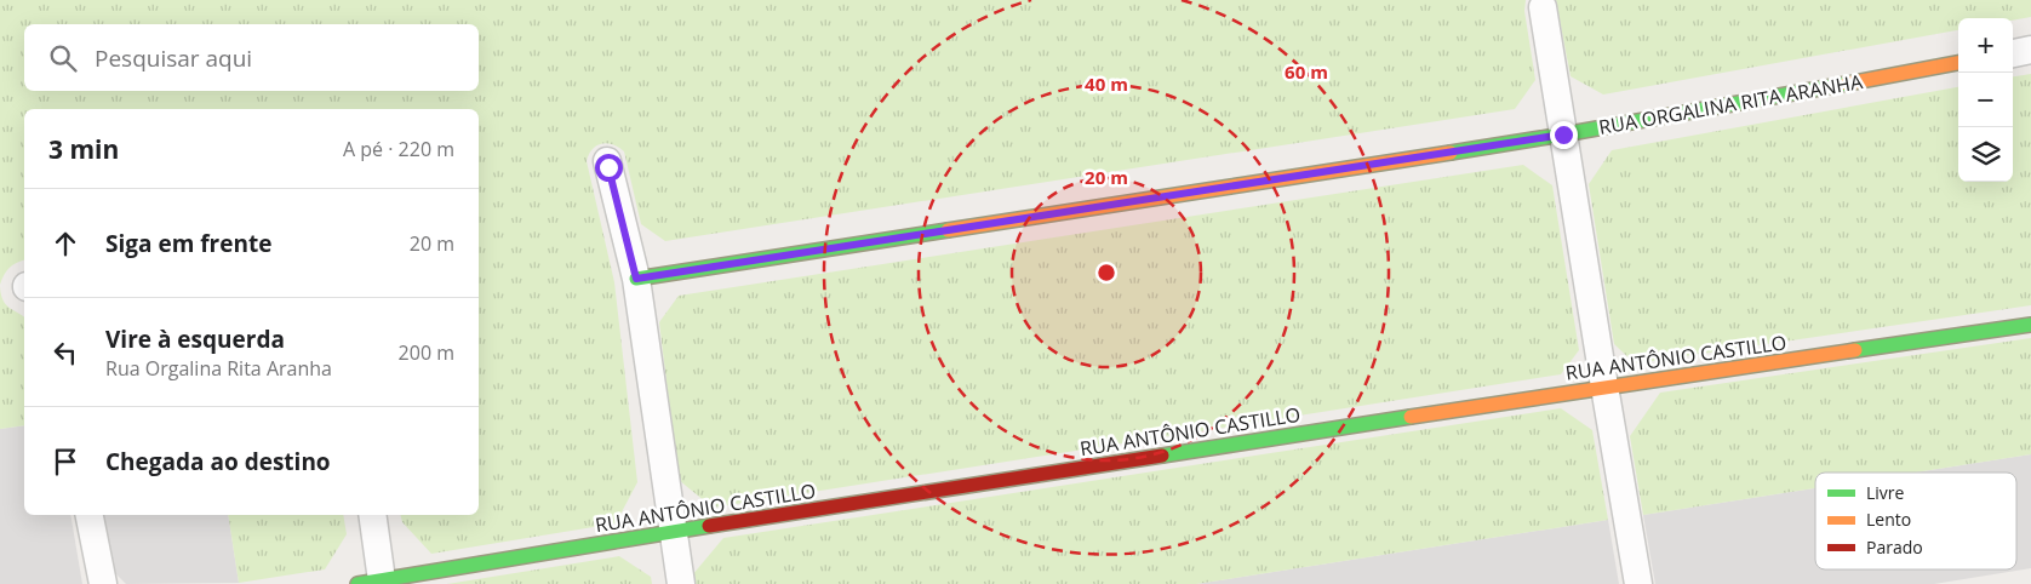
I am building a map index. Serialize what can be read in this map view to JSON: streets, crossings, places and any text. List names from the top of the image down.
{
  "streets": {
    "street": ["RUA ORGALINA RITA ARANHA", "RUA ANTÔNIO CASTILLO"]
  },
  "legend": ["Livre", "Lento", "Parado"],
  "page": {
    "map_buttons": ["+", "−"],
    "search": "Pesquisar aqui",
    "heading": ["3 min", "A pé · 220 m"],
    "list": [
      ["Siga em frente", "20 m"],
      ["Vire à esquerda", "Rua Orgalina Rita Aranha", "200 m"],
      "Chegada ao destino"
    ]
  },
  "rings": ["60 m", "40 m", "20 m"]
}
